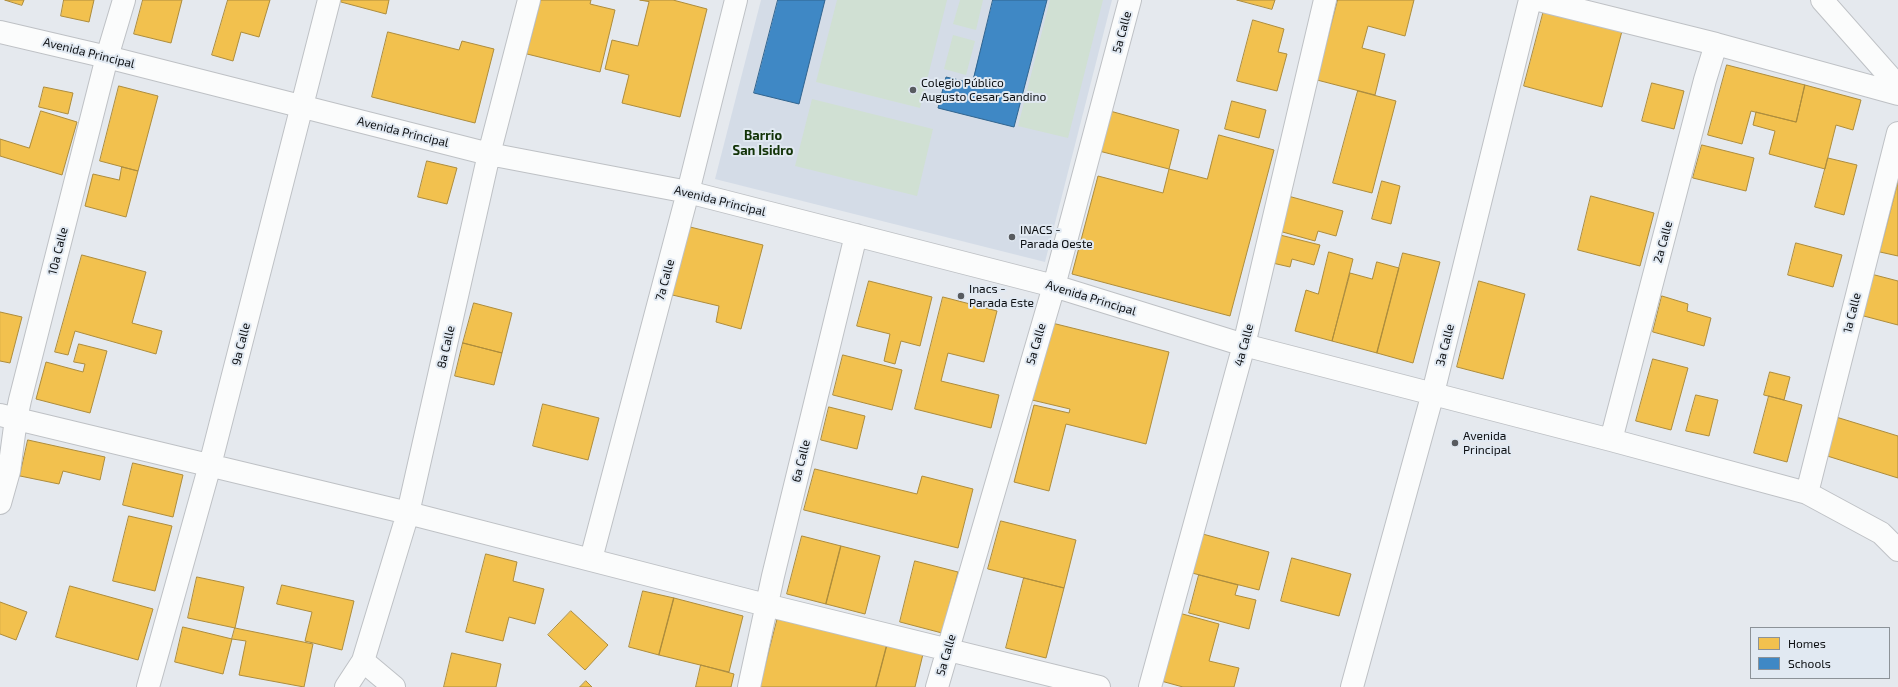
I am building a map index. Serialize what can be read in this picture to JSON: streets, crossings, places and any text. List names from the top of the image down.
{
  "streets": {
    "street": [
      "5a Calle",
      "Avenida Principal",
      "2a Calle",
      "10a Calle",
      "7a Calle",
      "1a Calle",
      "9a Calle",
      "4a Calle",
      "3a Calle",
      "8a Calle",
      "6a Calle"
    ]
  },
  "crossings": [
    ["5a Calle", "Avenida Principal"],
    ["Avenida Principal", "2a Calle"],
    ["Avenida Principal", "10a Calle"],
    ["Avenida Principal", "7a Calle"],
    ["Avenida Principal", "1a Calle"],
    ["Avenida Principal", "9a Calle"],
    ["Avenida Principal", "4a Calle"],
    ["Avenida Principal", "3a Calle"],
    ["Avenida Principal", "8a Calle"],
    ["Avenida Principal", "6a Calle"]
  ],
  "districts": ["Barrio San Isidro"],
  "places": [
    "Colegio Público Augusto Cesar Sandino",
    "INACS - Parada Oeste",
    "Inacs - Parada Este",
    "Avenida Principal"
  ],
  "legend": ["Homes", "Schools"]
}
